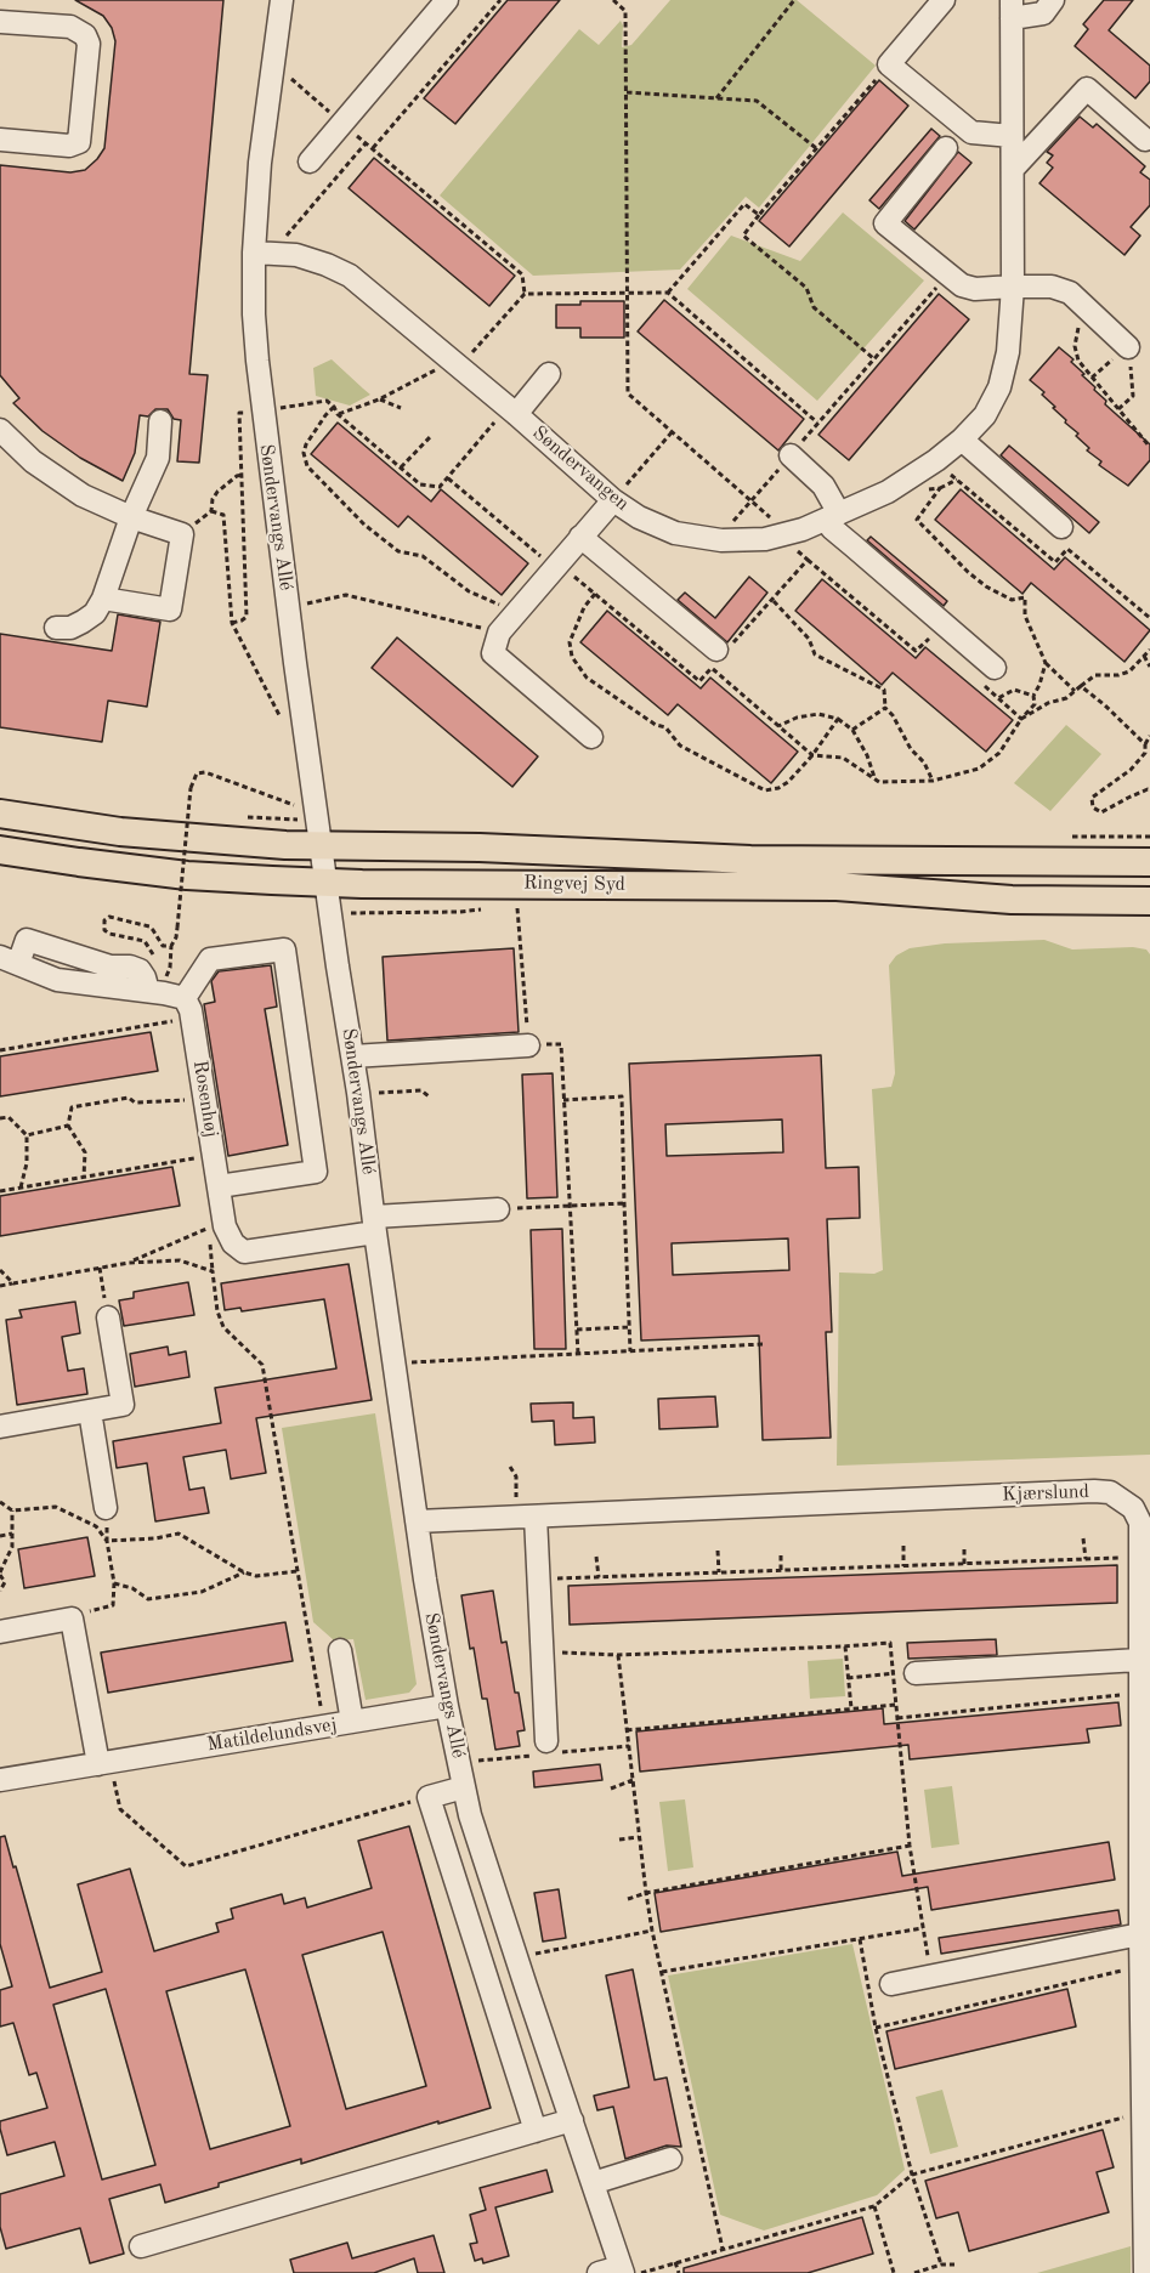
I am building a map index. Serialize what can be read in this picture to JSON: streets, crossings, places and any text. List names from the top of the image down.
{
  "streets": {
    "main road": ["Ringvej Syd"],
    "street": [
      "Søndervangen",
      "Søndervangs Allé",
      "Rosenhøj",
      "Kjærslund",
      "Matildelundsvej"
    ]
  },
  "crossings": [
    ["Søndervangen", "Søndervangs Allé"],
    ["Søndervangs Allé", "Ringvej Syd"],
    ["Søndervangs Allé", "Rosenhøj"],
    ["Søndervangs Allé", "Kjærslund"],
    ["Søndervangs Allé", "Matildelundsvej"]
  ]
}
